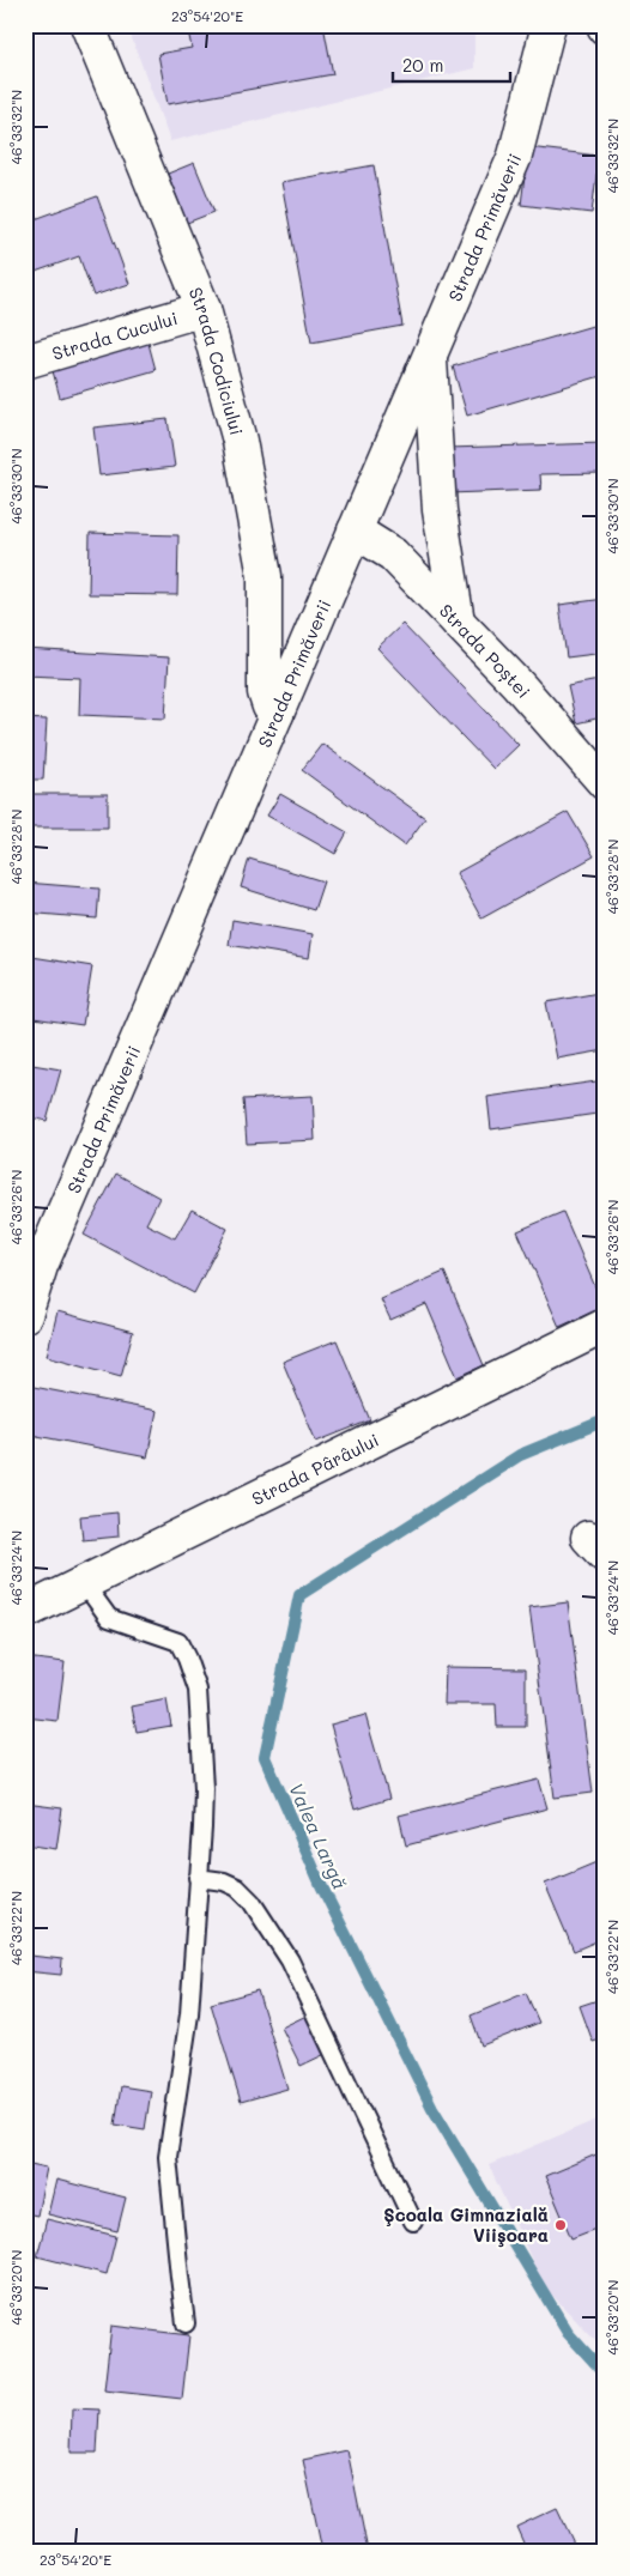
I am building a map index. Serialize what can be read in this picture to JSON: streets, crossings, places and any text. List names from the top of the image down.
{
  "streets": {
    "street": [
      "Strada Primăverii",
      "Strada Cucului",
      "Strada Codiciului",
      "Strada Poștei",
      "Strada Pârâului"
    ]
  },
  "crossings": [
    ["Strada Primăverii", "Strada Codiciului"],
    ["Strada Primăverii", "Strada Poștei"],
    ["Strada Cucului", "Strada Codiciului"]
  ],
  "water": ["Valea Largă"],
  "places": ["Şcoala Gimnazială Viişoara"],
  "scale_bar": "20 m",
  "coordinates": [
    "23°54'20\"E",
    "46°33'32\"N",
    "46°33'30\"N",
    "46°33'28\"N",
    "46°33'26\"N",
    "46°33'24\"N",
    "46°33'22\"N",
    "46°33'20\"N"
  ]
}
